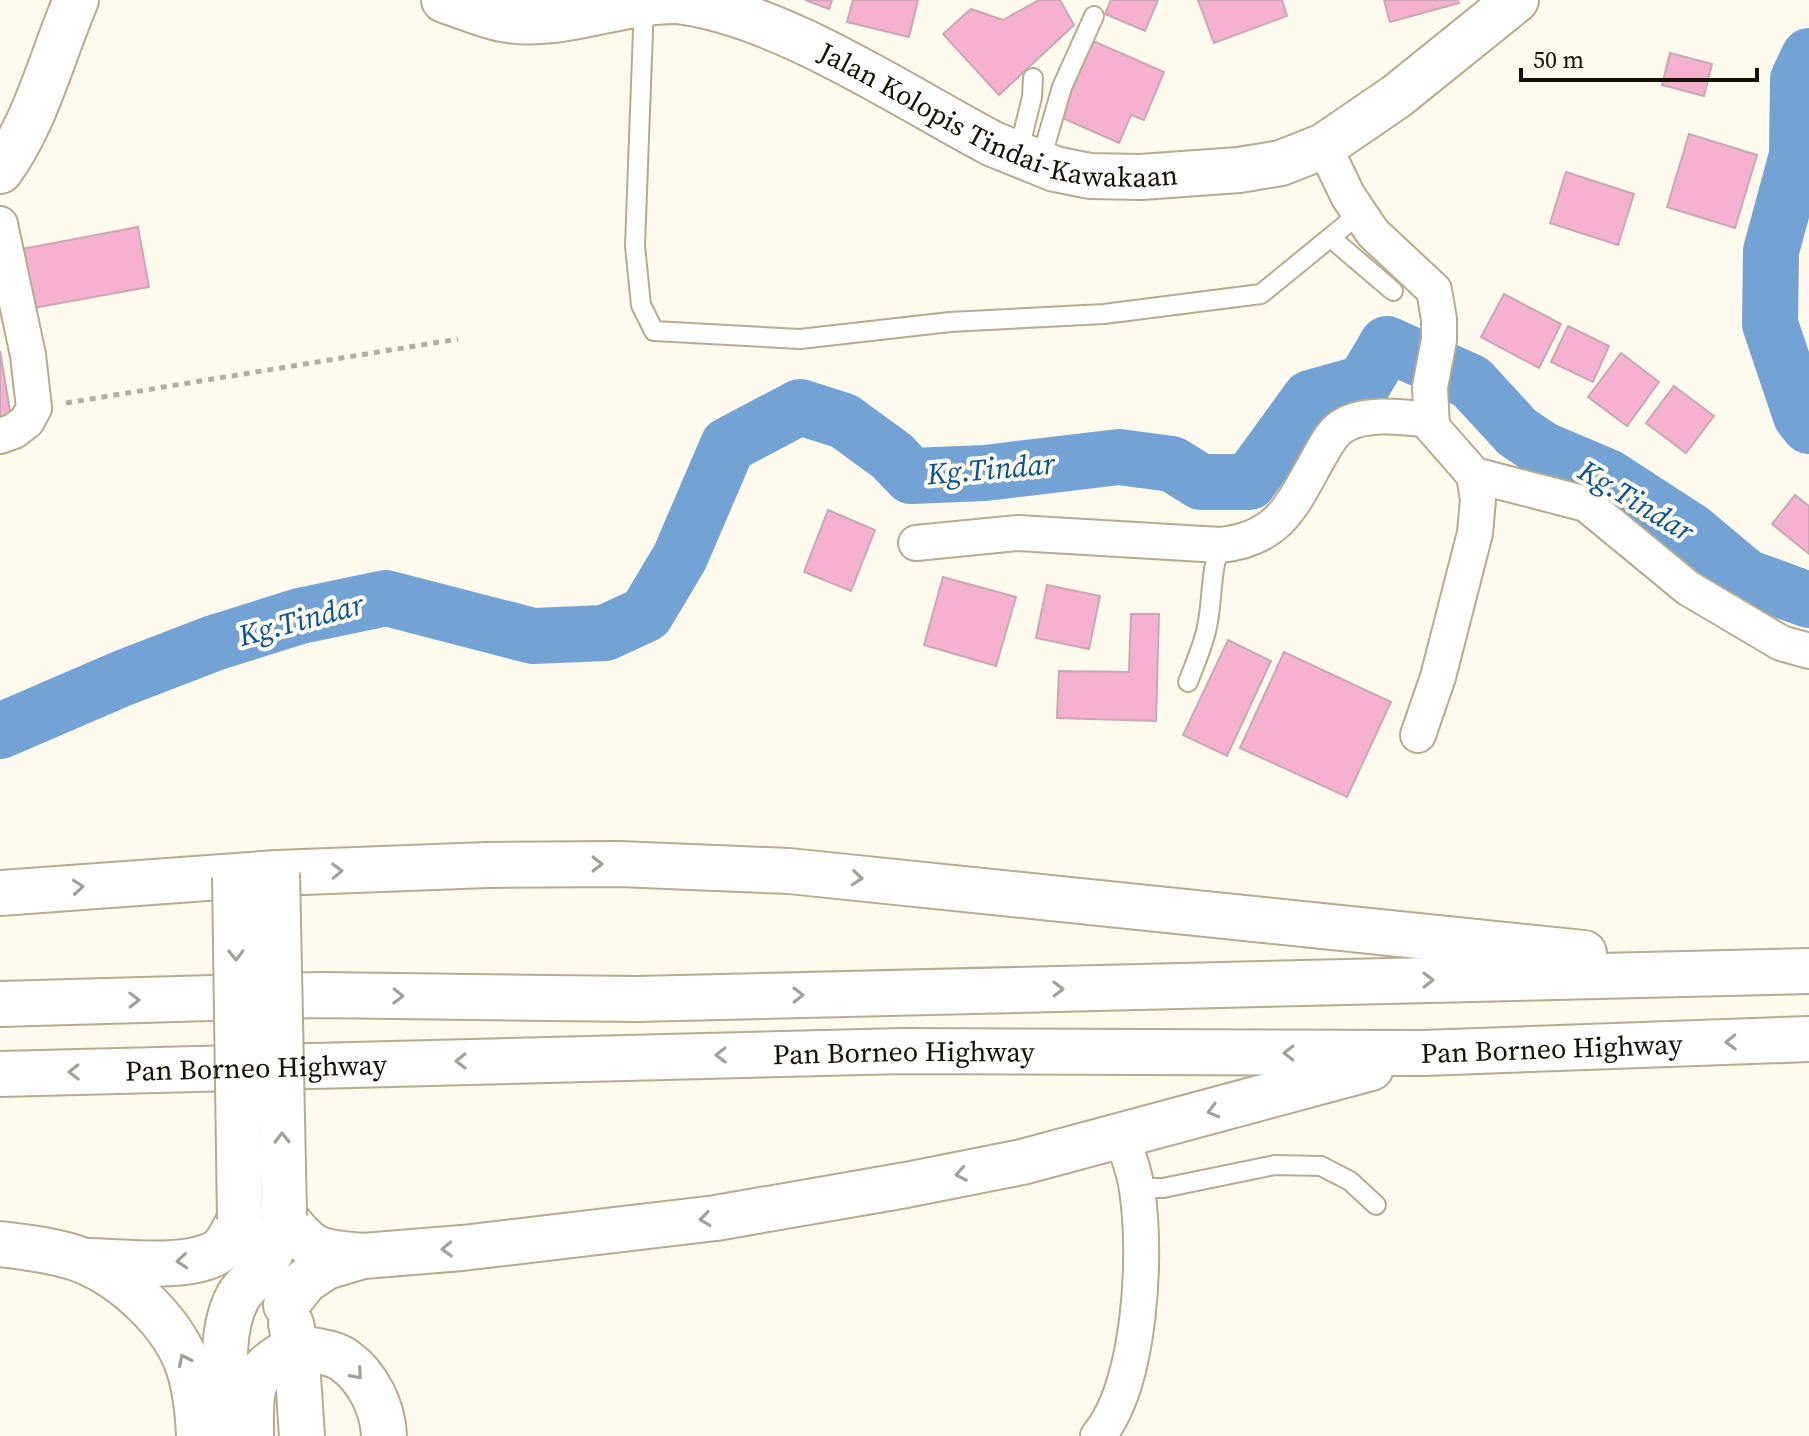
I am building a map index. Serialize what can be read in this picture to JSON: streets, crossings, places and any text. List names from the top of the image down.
{
  "streets": {
    "main road": ["Jalan Kolopis Tindai-Kawakaan", "Pan Borneo Highway"]
  },
  "water": ["Kg.Tindar"],
  "scale_bar": "50 m"
}
